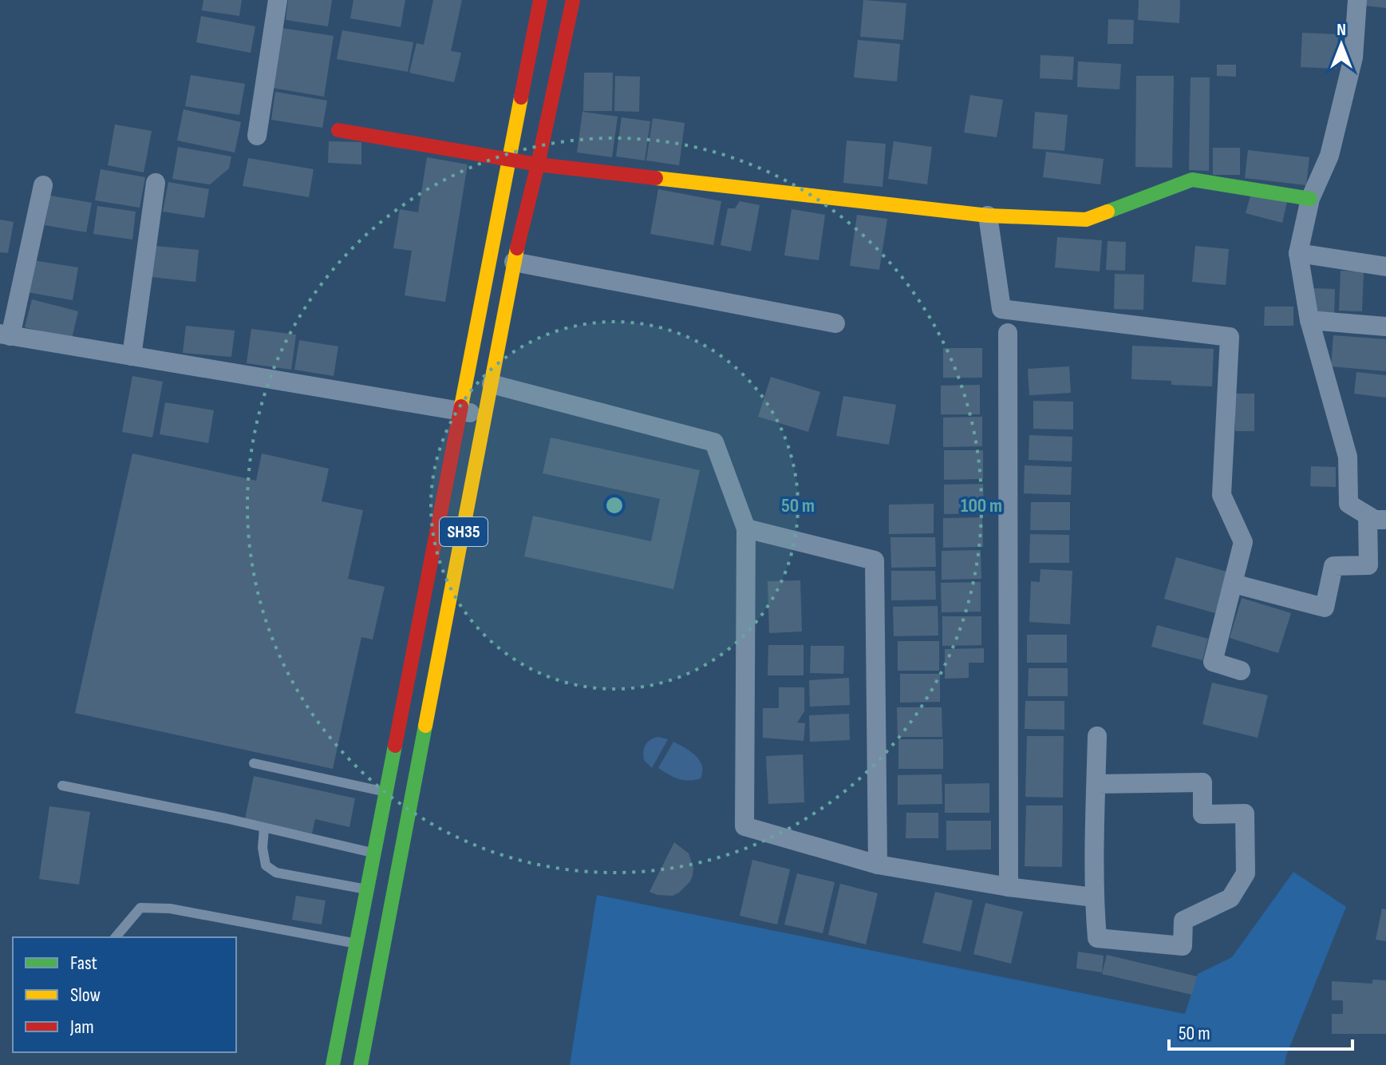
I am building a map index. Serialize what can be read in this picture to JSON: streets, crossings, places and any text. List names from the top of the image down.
{
  "streets": {
    "main road": ["SH35"]
  },
  "legend": ["Fast", "Slow", "Jam"],
  "scale_bar": "50 m",
  "north": "top",
  "rings": ["50 m", "100 m"]
}
